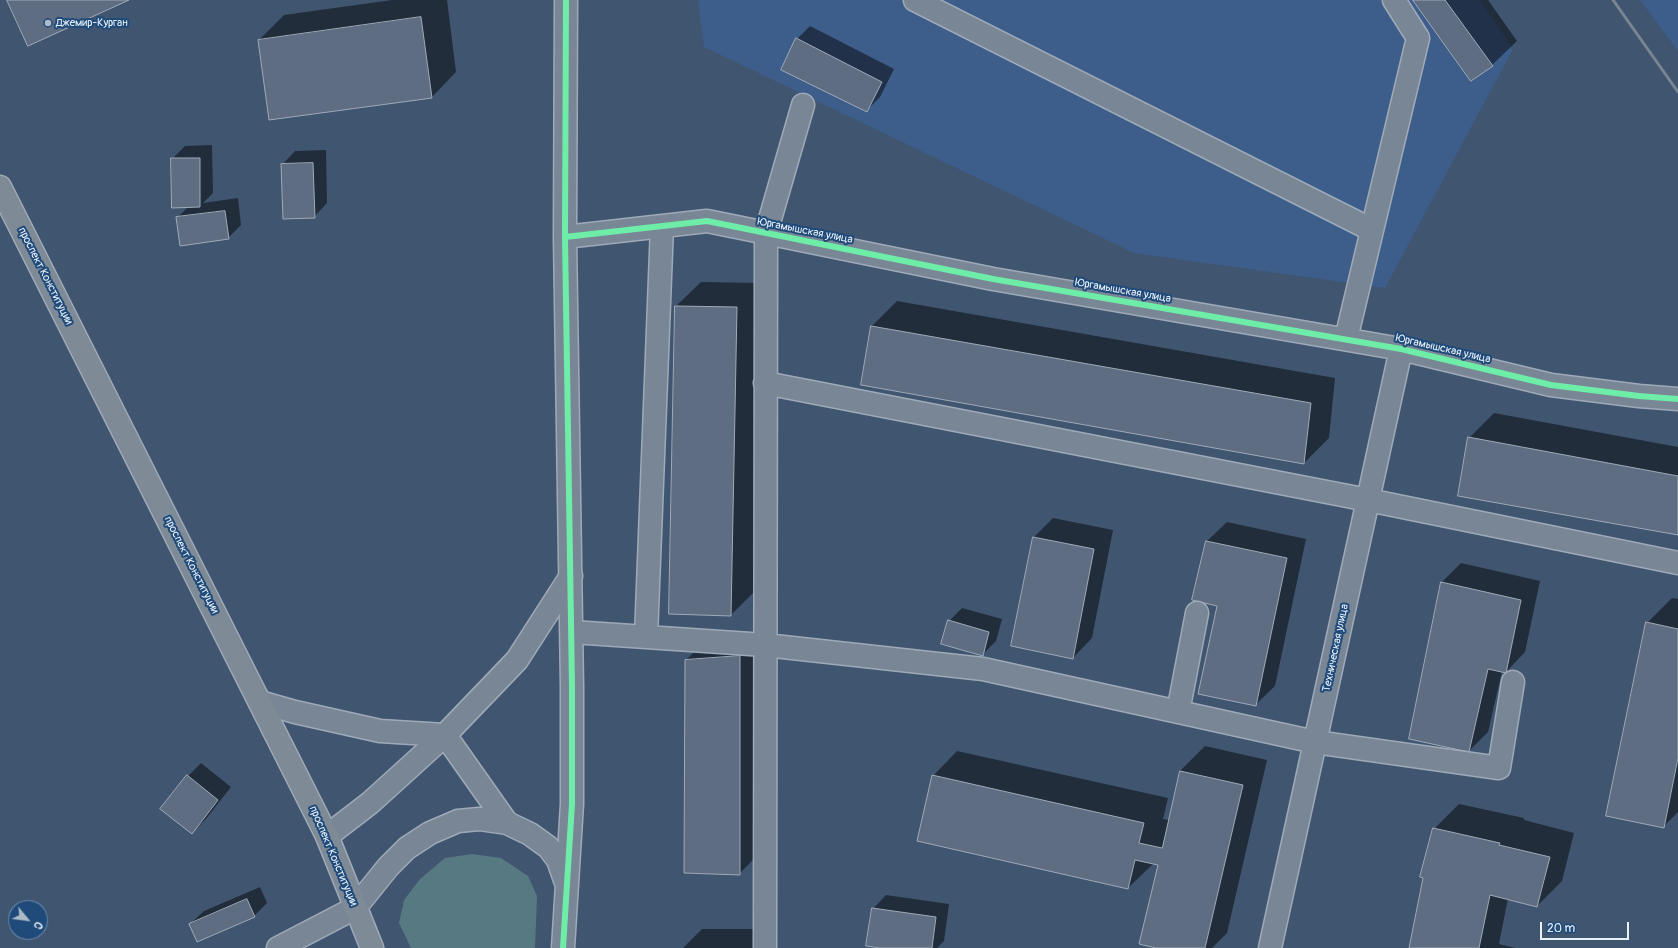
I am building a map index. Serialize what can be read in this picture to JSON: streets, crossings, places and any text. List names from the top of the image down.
{
  "streets": {
    "main road": ["проспект Конституции"],
    "street": ["Юргамышская улица", "Техническая улица"]
  },
  "crossings": [
    ["Юргамышская улица", "Техническая улица"]
  ],
  "places": ["Джемир-Курган"],
  "scale_bar": "20 m",
  "north": "bottom right"
}
